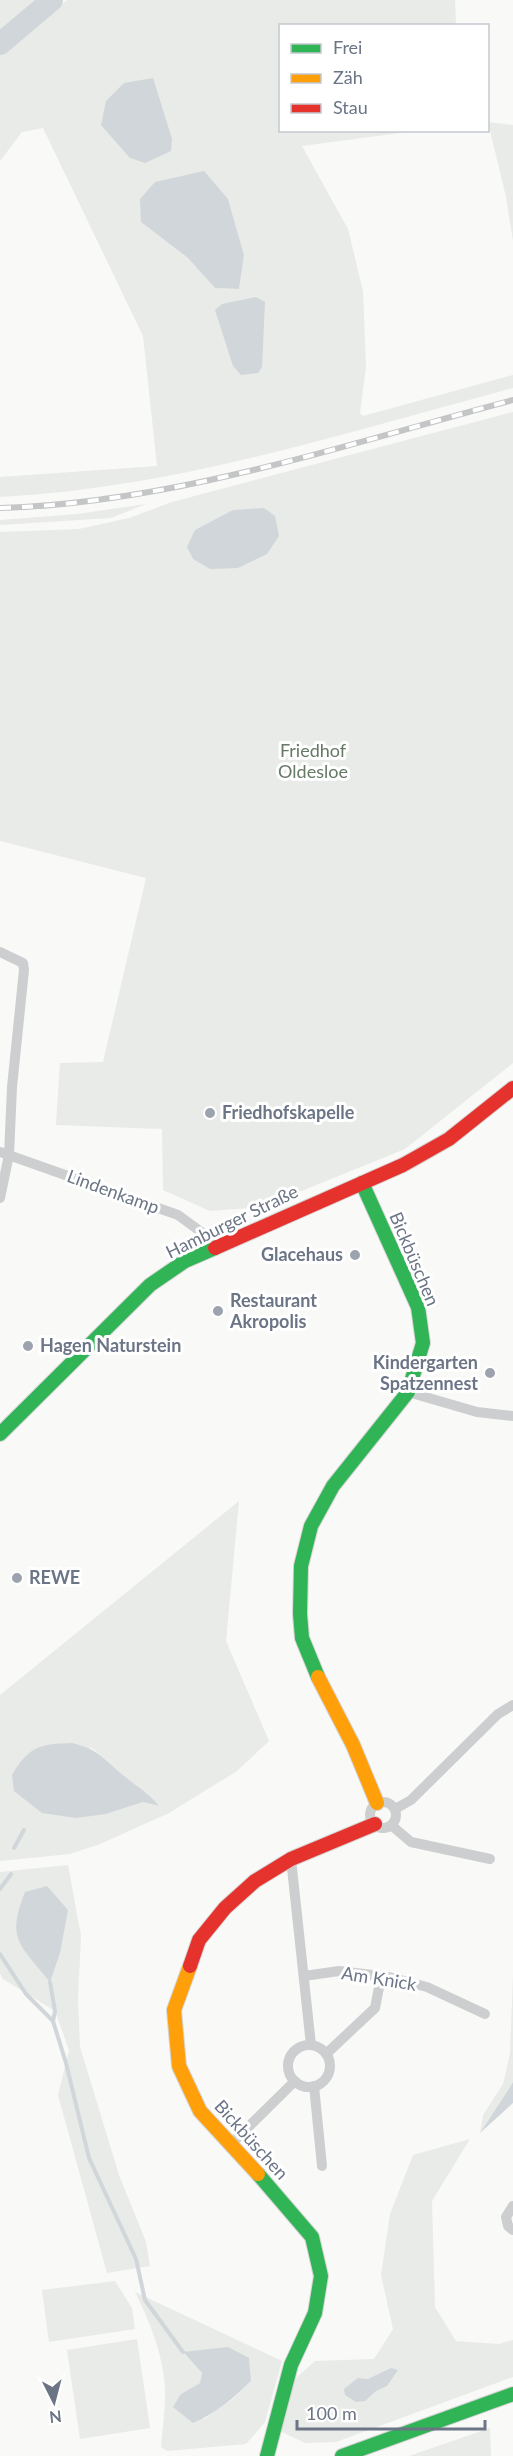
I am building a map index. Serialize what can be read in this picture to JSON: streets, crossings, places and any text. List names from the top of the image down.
{
  "streets": {
    "street": [
      "Lindenkamp",
      "Hamburger Straße",
      "Bickbüschen",
      "Am Knick"
    ]
  },
  "crossings": [
    ["Lindenkamp", "Hamburger Straße"],
    ["Hamburger Straße", "Bickbüschen"]
  ],
  "parks": ["Friedhof Oldesloe"],
  "places": [
    "Friedhofskapelle",
    "Glacehaus",
    "Restaurant Akropolis",
    "Hagen Naturstein",
    "Kindergarten Spatzennest",
    "REWE"
  ],
  "legend": ["Frei", "Zäh", "Stau"],
  "scale_bar": "100 m",
  "north": "bottom"
}
